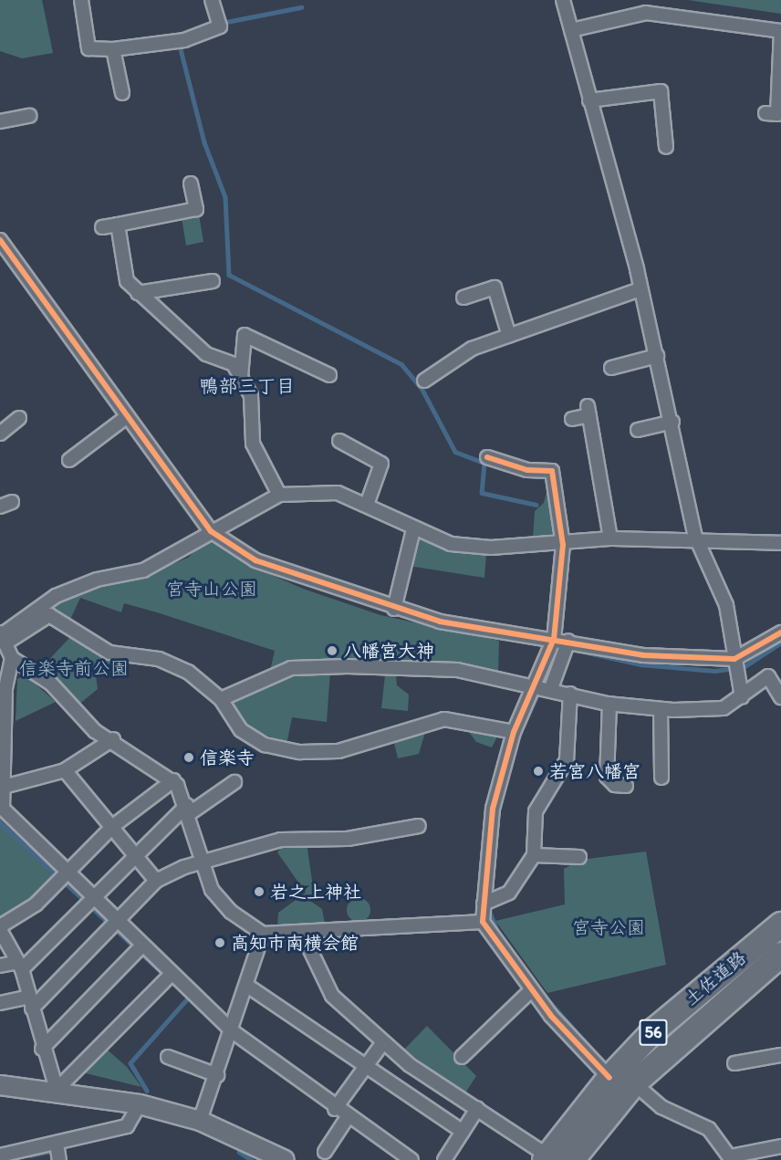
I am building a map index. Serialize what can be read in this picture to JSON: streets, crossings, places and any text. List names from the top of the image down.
{
  "streets": {
    "highway": ["土佐道路", "56"]
  },
  "districts": ["鴨部三丁目"],
  "parks": ["宮寺山公園", "信楽寺前公園", "宮寺公園"],
  "places": [
    "八幡宮大神",
    "信楽寺",
    "若宮八幡宮",
    "岩之上神社",
    "高知市南横会館"
  ]
}
